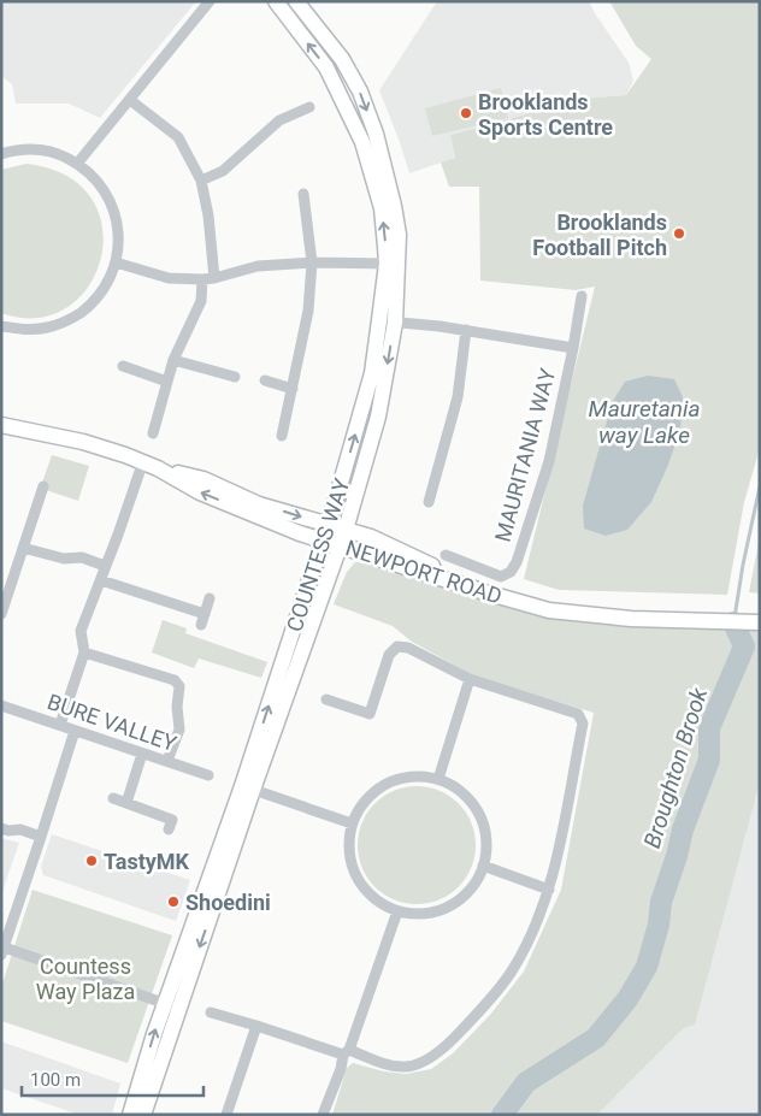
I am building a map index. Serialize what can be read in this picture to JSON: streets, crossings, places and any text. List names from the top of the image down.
{
  "streets": {
    "street": [
      "MAURITANIA WAY",
      "COUNTESS WAY",
      "NEWPORT ROAD",
      "BURE VALLEY"
    ]
  },
  "crossings": [
    ["MAURITANIA WAY", "COUNTESS WAY"],
    ["COUNTESS WAY", "NEWPORT ROAD"]
  ],
  "water": ["Mauretania way Lake", "Broughton Brook"],
  "parks": ["Countess Way Plaza"],
  "places": [
    "Brooklands Sports Centre",
    "Brooklands Football Pitch",
    "TastyMK",
    "Shoedini"
  ],
  "scale_bar": "100 m"
}
